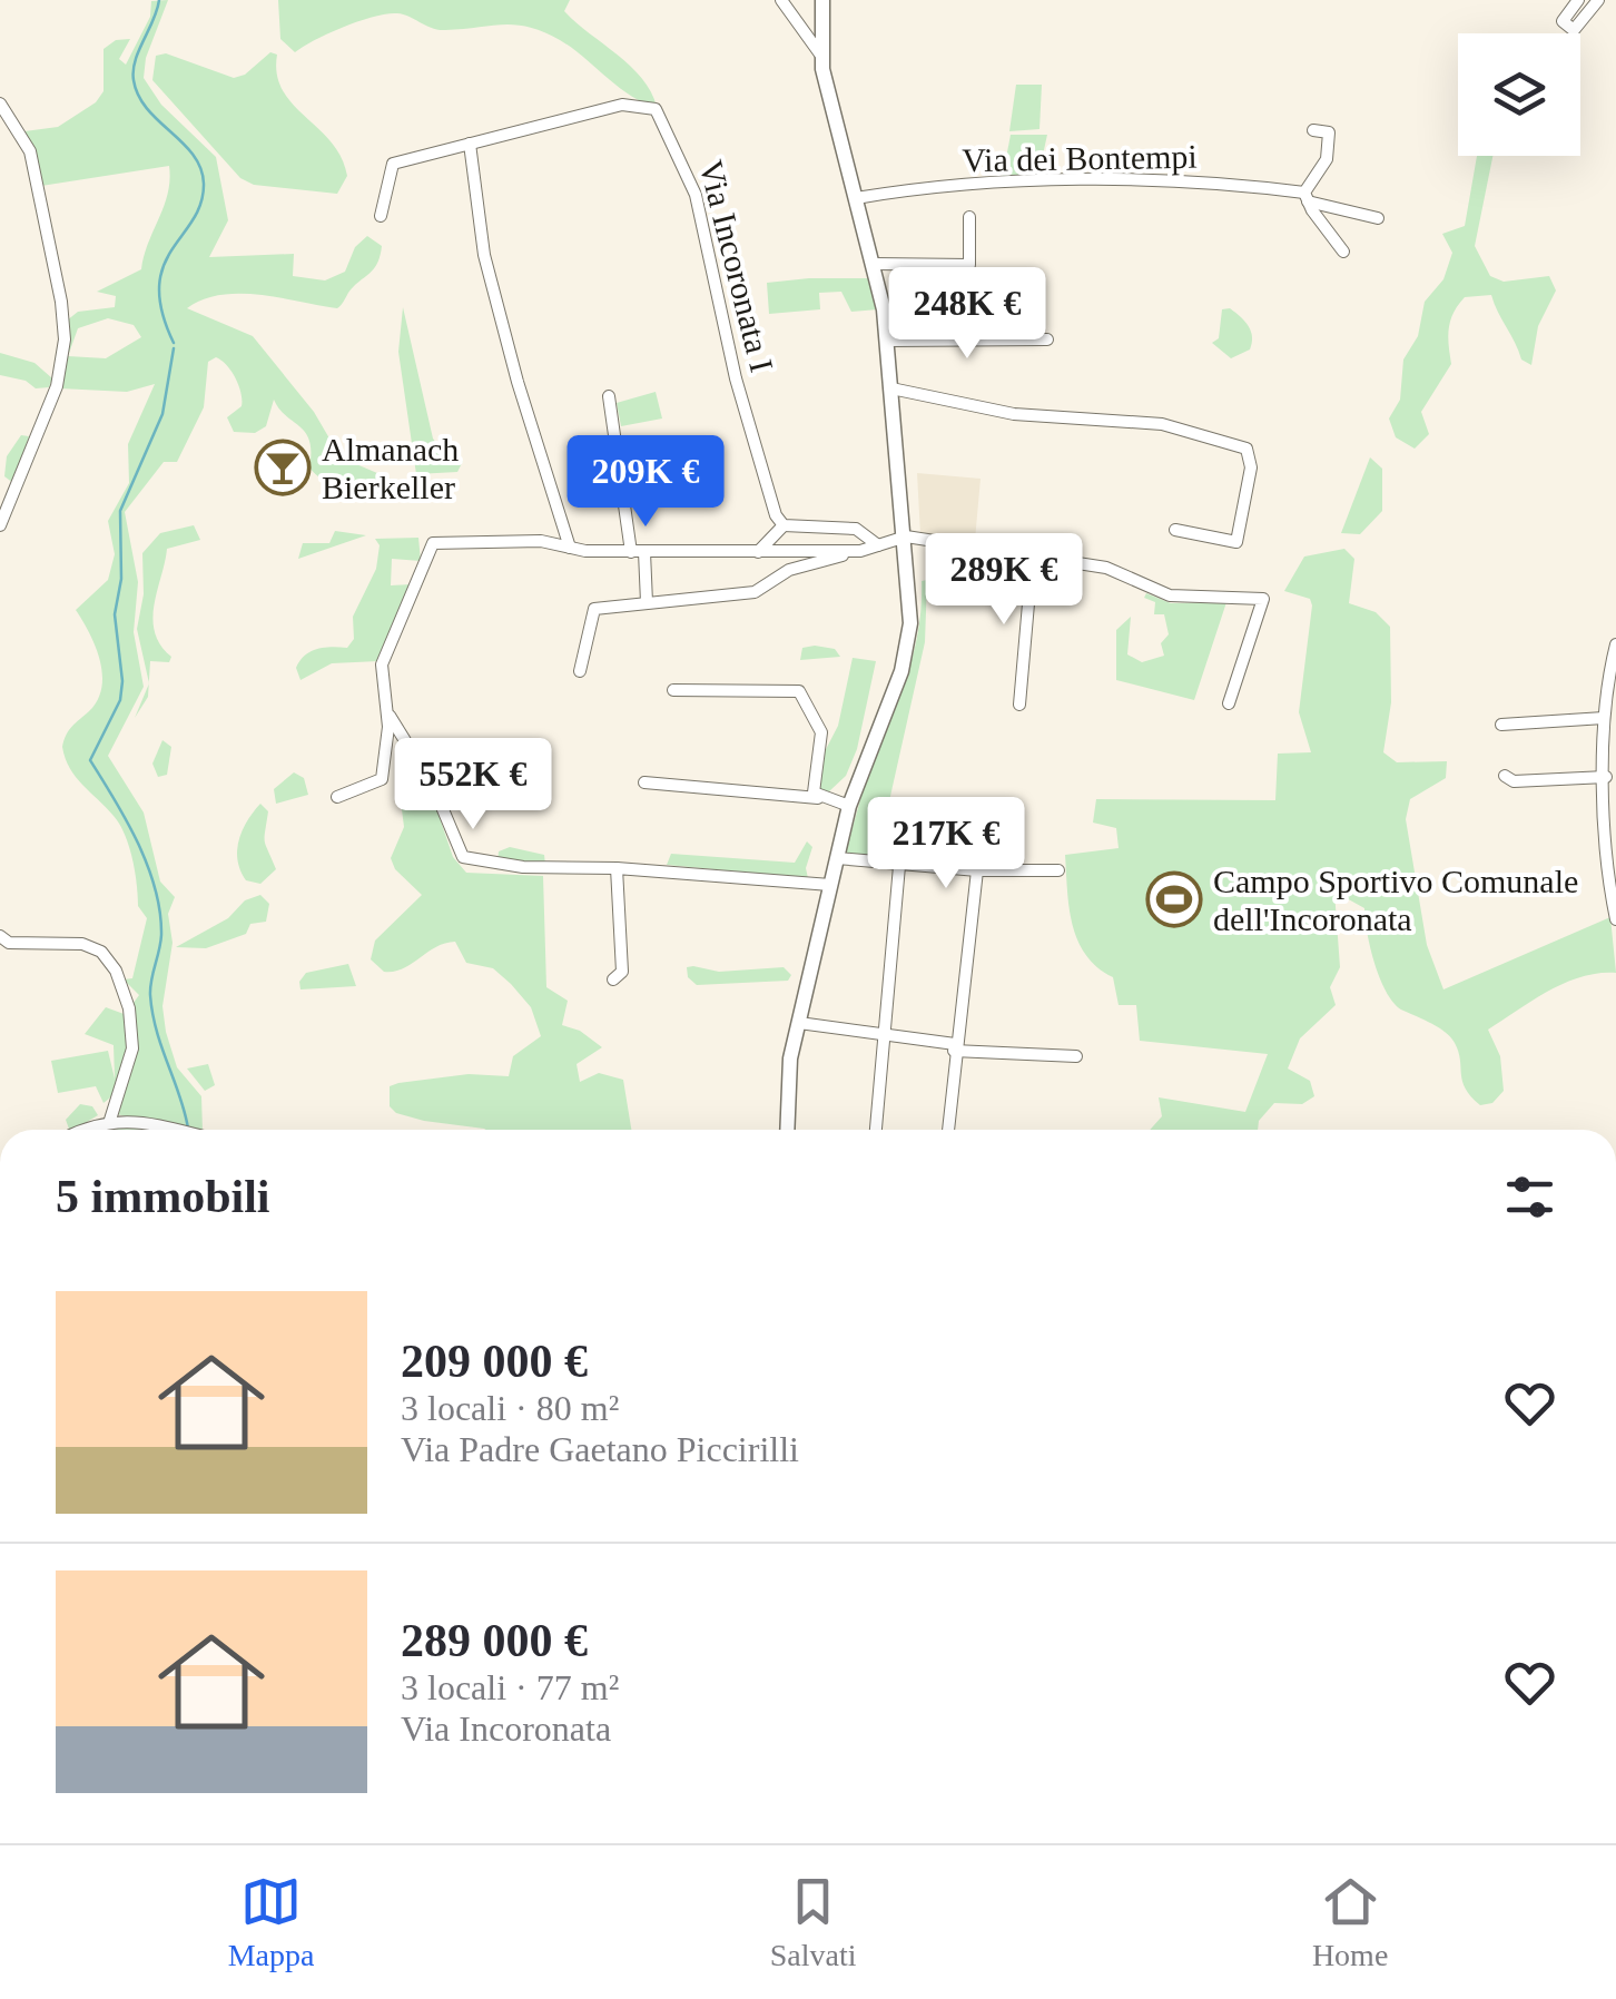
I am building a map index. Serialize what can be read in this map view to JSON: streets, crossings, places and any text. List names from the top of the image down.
{
  "streets": {
    "street": ["Via dei Bontempi", "Via Incoronata I"]
  },
  "places": {
    "bar": ["Almanach Bierkeller"],
    "sports": ["Campo Sportivo Comunale dell'Incoronata"]
  },
  "page": {
    "price": [
      "248K €",
      "209K €",
      "289K €",
      "552K €",
      "217K €"
    ],
    "heading": "5 immobili",
    "list": [
      {
        "name": "209 000 €",
        "note": "3 locali · 80 m² · Via Padre Gaetano Piccirilli"
      },
      {
        "name": "289 000 €",
        "note": "3 locali · 77 m² · Via Incoronata"
      }
    ],
    "tabs": ["Mappa", "Salvati", "Home"]
  }
}
